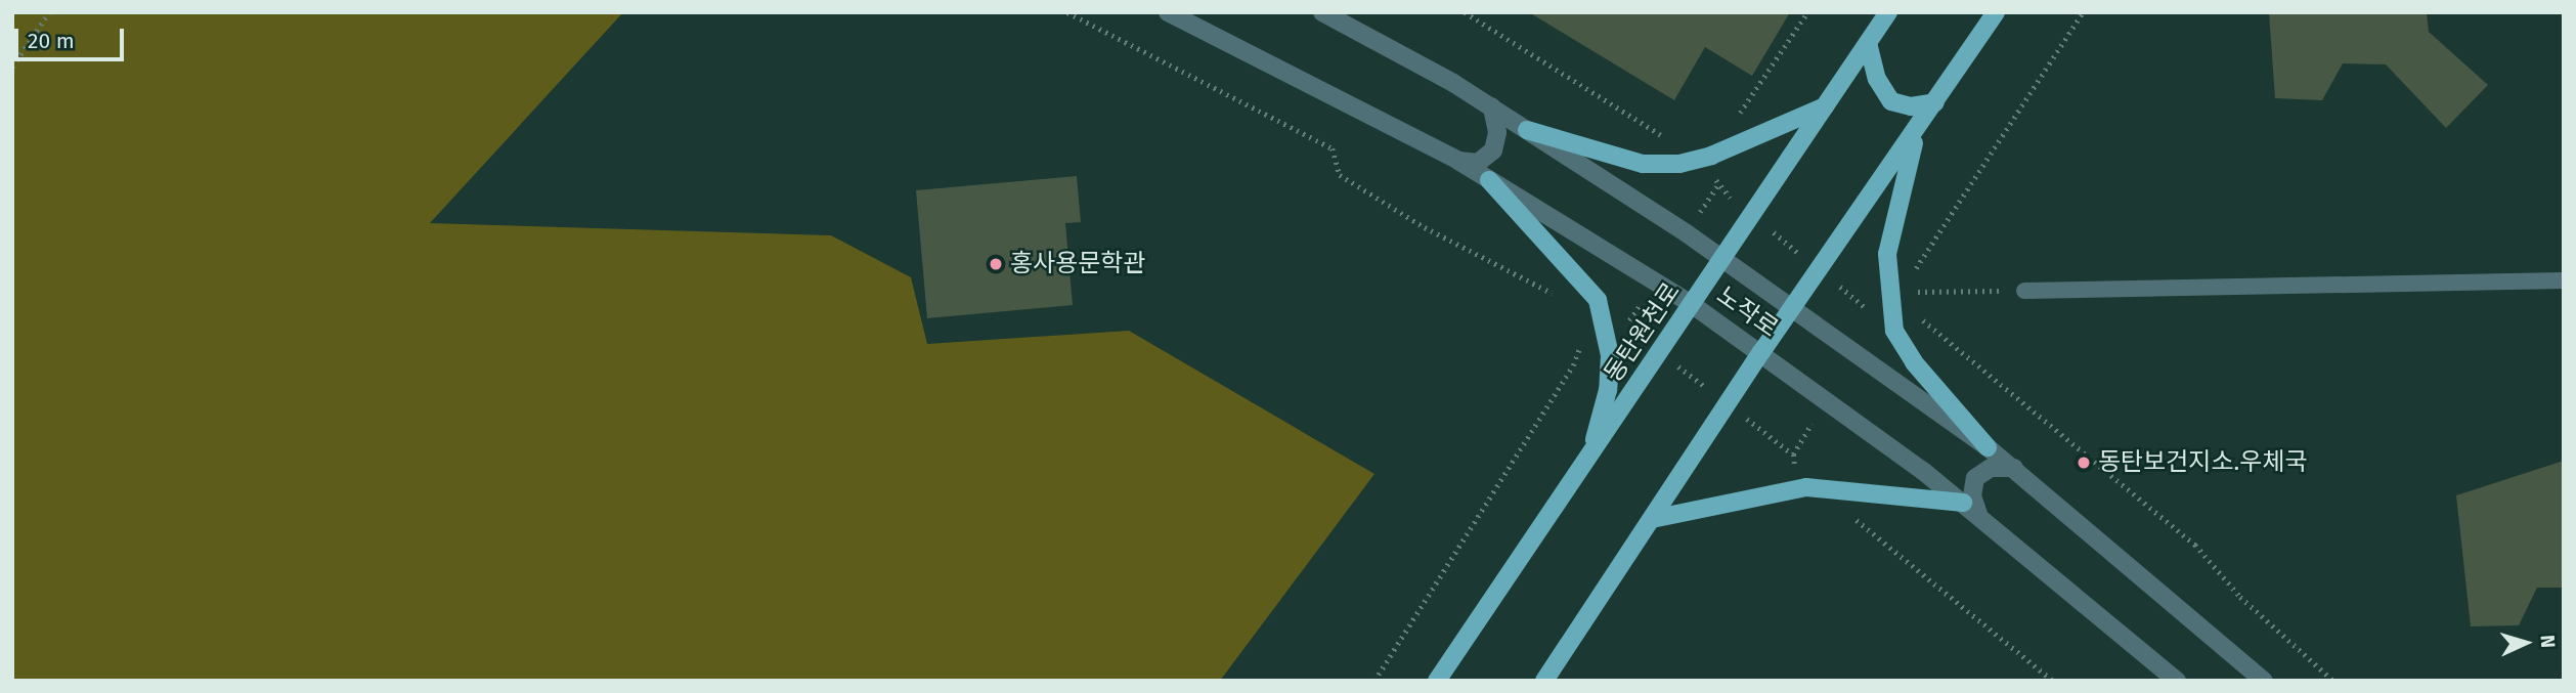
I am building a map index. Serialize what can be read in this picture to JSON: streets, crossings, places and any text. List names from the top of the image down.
{
  "streets": {
    "main road": ["동탄원천로"],
    "street": ["노작로"]
  },
  "crossings": [
    ["노작로", "동탄원천로"]
  ],
  "places": ["홍사용문학관", "동탄보건지소.우체국"],
  "scale_bar": "20 m",
  "north": "right"
}
